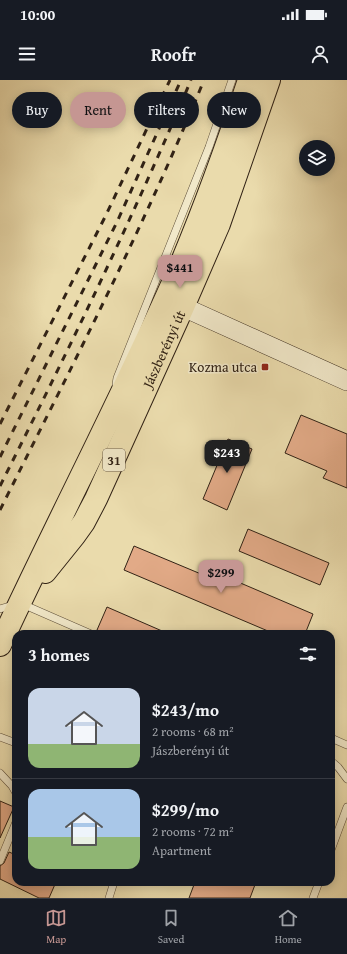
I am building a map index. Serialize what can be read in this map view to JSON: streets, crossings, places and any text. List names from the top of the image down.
{
  "streets": {
    "main road": ["Jászberényi út", "31"]
  },
  "places": {
    "transit": ["Kozma utca"]
  },
  "page": {
    "status": "10:00",
    "header": "Roofr",
    "chip": [
      "Buy",
      "Rent",
      "Filters",
      "New"
    ],
    "price": ["$441", "$243", "$299"],
    "heading": "3 homes",
    "list": [
      {
        "name": "$243/mo",
        "note": "2 rooms · 68 m² · Jászberényi út"
      },
      {
        "name": "$299/mo",
        "note": "2 rooms · 72 m² · Apartment"
      }
    ],
    "tabs": ["Map", "Saved", "Home"]
  }
}
